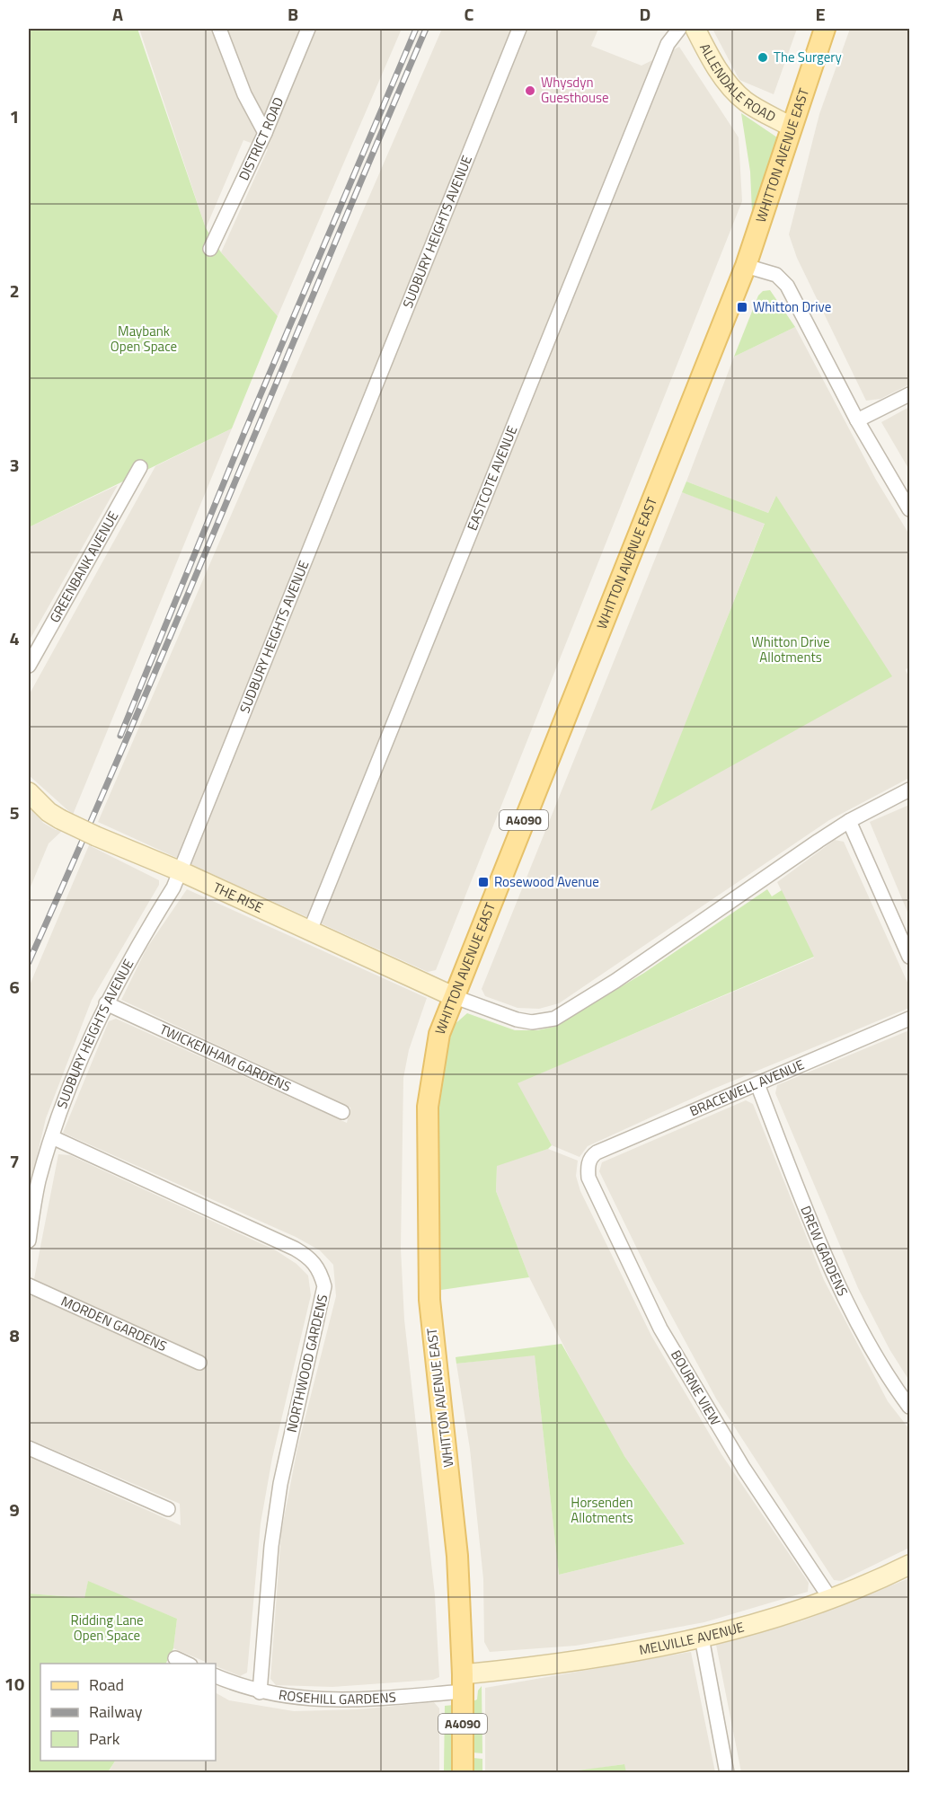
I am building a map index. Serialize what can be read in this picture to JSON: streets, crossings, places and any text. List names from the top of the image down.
{
  "streets": {
    "main road": ["WHITTON AVENUE EAST", "A4090"],
    "street": [
      "ALLENDALE ROAD",
      "DISTRICT ROAD",
      "SUDBURY HEIGHTS AVENUE",
      "EASTCOTE AVENUE",
      "GREENBANK AVENUE",
      "THE RISE",
      "TWICKENHAM GARDENS",
      "BRACEWELL AVENUE",
      "DREW GARDENS",
      "MORDEN GARDENS",
      "NORTHWOOD GARDENS",
      "BOURNE VIEW",
      "MELVILLE AVENUE",
      "ROSEHILL GARDENS"
    ]
  },
  "crossings": [
    ["ALLENDALE ROAD", "WHITTON AVENUE EAST"],
    ["WHITTON AVENUE EAST", "THE RISE"],
    ["WHITTON AVENUE EAST", "MELVILLE AVENUE"],
    ["WHITTON AVENUE EAST", "ROSEHILL GARDENS"],
    ["SUDBURY HEIGHTS AVENUE", "THE RISE"],
    ["SUDBURY HEIGHTS AVENUE", "TWICKENHAM GARDENS"],
    ["SUDBURY HEIGHTS AVENUE", "NORTHWOOD GARDENS"],
    ["EASTCOTE AVENUE", "THE RISE"],
    ["BRACEWELL AVENUE", "DREW GARDENS"],
    ["BRACEWELL AVENUE", "BOURNE VIEW"],
    ["NORTHWOOD GARDENS", "ROSEHILL GARDENS"],
    ["BOURNE VIEW", "MELVILLE AVENUE"],
    ["MELVILLE AVENUE", "ROSEHILL GARDENS"]
  ],
  "parks": [
    "Maybank Open Space",
    "Whitton Drive Allotments",
    "Horsenden Allotments",
    "Ridding Lane Open Space"
  ],
  "places": {
    "other": ["The Surgery", "Whysdyn Guesthouse"],
    "transit": ["Whitton Drive", "Rosewood Avenue"]
  },
  "legend": ["Road", "Railway", "Park"],
  "grid": {
    "columns": [
      "A",
      "B",
      "C",
      "D",
      "E"
    ],
    "rows": [
      "1",
      "2",
      "3",
      "4",
      "5",
      "6",
      "7",
      "8",
      "9",
      "10"
    ]
  }
}
